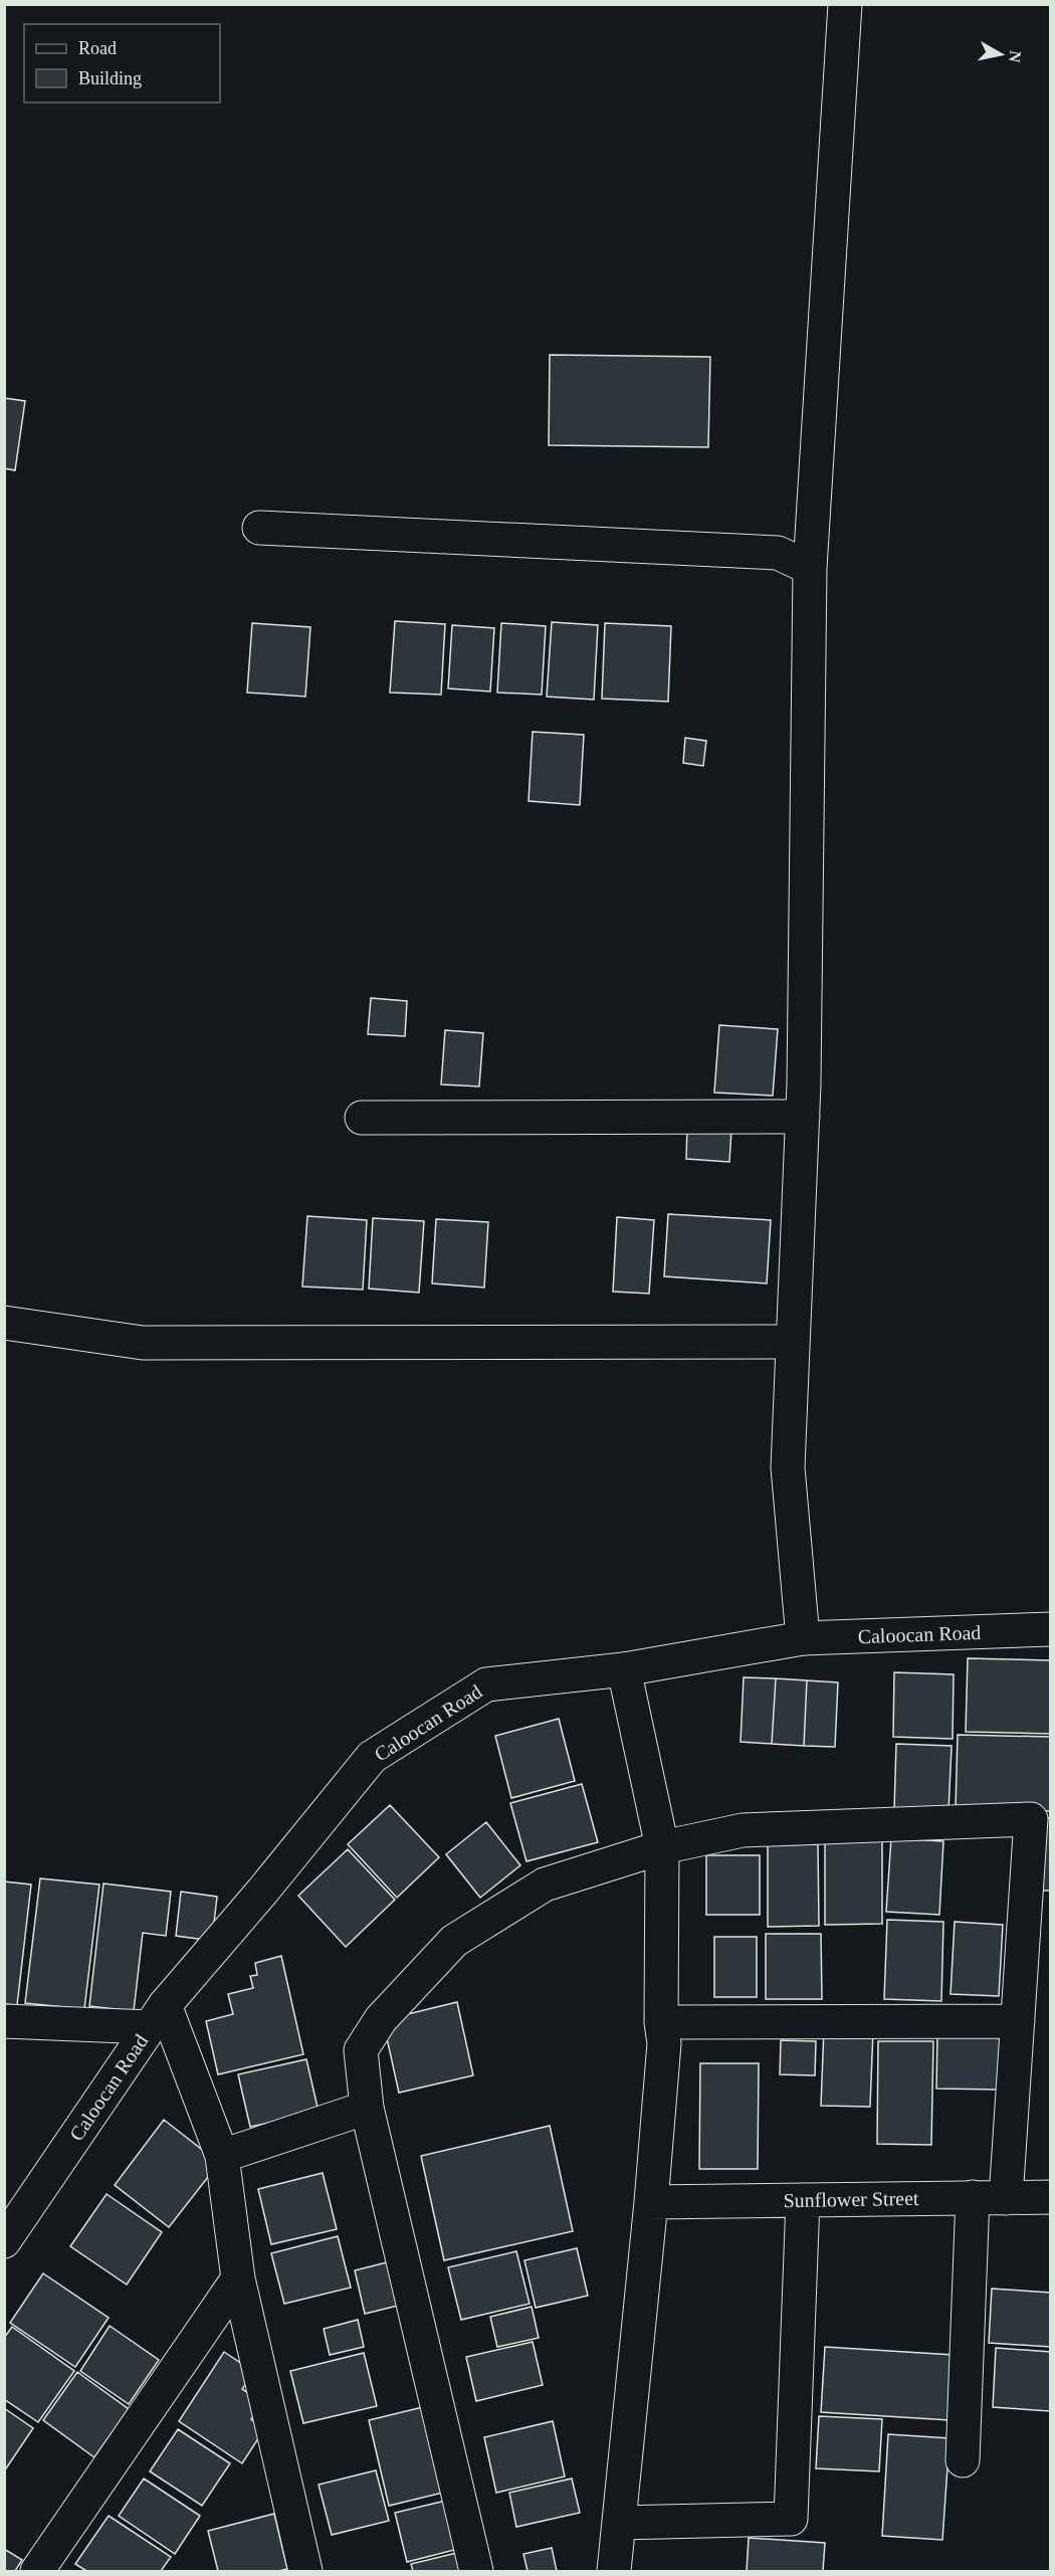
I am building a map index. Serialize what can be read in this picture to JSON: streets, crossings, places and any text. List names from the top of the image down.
{
  "streets": {
    "street": ["Caloocan Road", "Sunflower Street"]
  },
  "legend": ["Road", "Building"],
  "north": "right"
}
